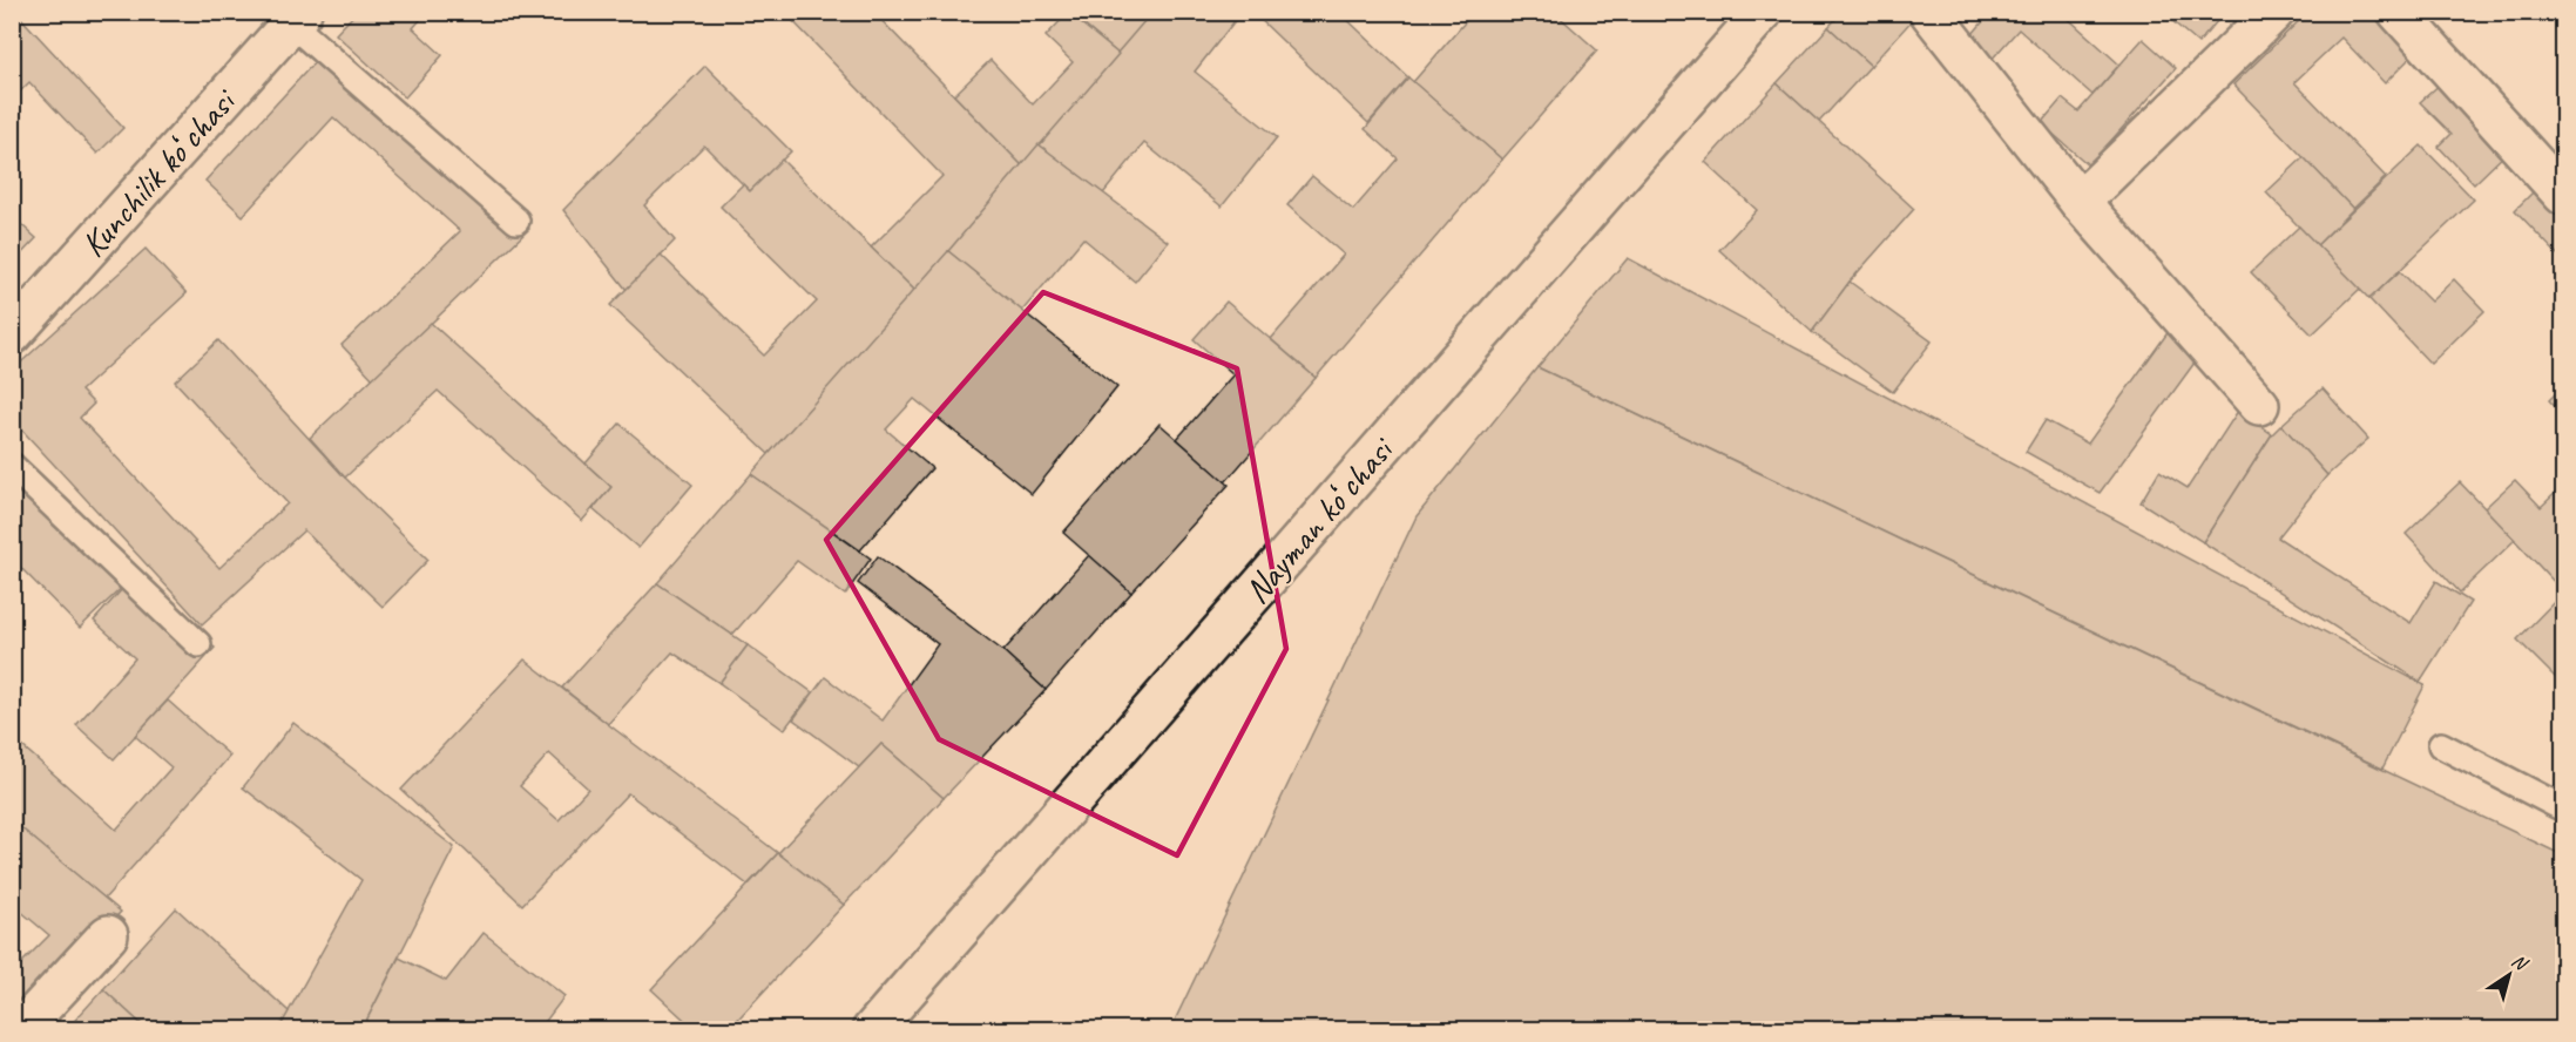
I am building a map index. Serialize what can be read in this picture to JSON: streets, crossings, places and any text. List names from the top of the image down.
{
  "streets": {
    "street": ["Kunchilik koʻchasi", "Nayman koʻchasi"]
  },
  "north": "top right"
}
